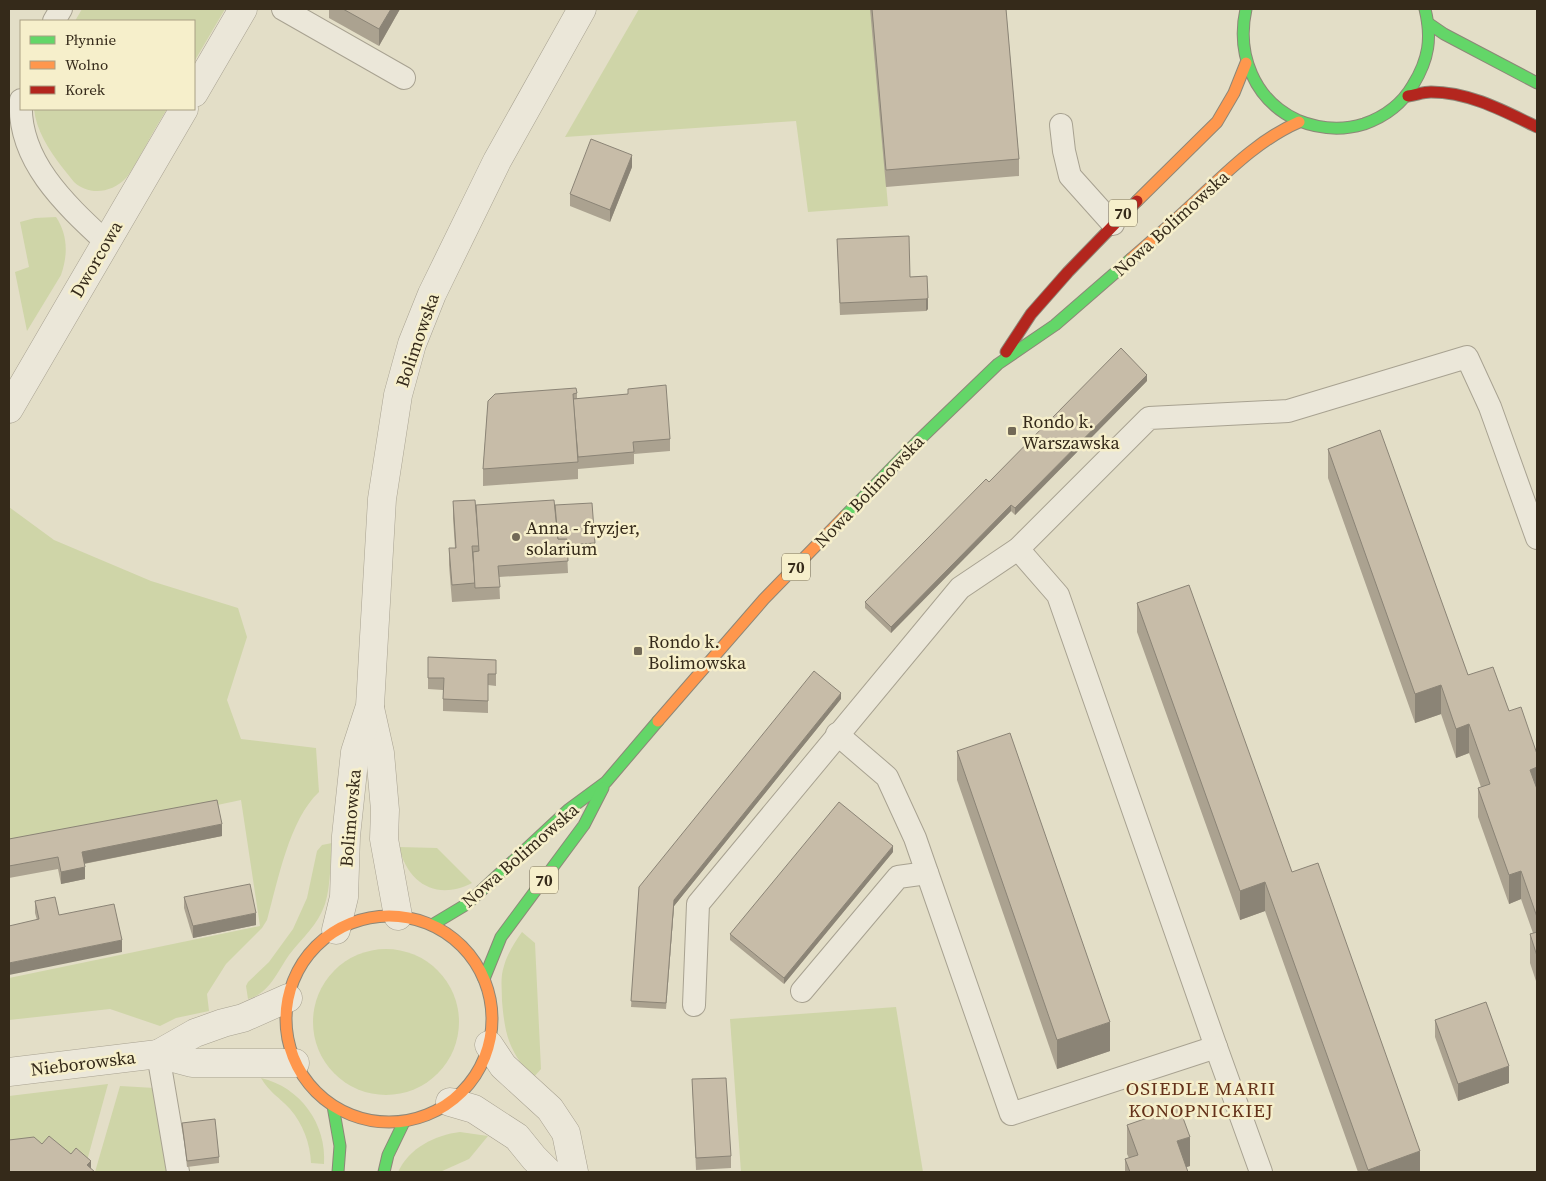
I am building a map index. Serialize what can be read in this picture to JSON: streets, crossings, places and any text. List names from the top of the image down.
{
  "streets": {
    "main road": ["70", "Nowa Bolimowska"],
    "street": ["Dworcowa", "Bolimowska", "Nieborowska"]
  },
  "districts": ["OSIEDLE MARII KONOPNICKIEJ"],
  "places": {
    "transit": ["Rondo k. Warszawska", "Rondo k. Bolimowska"],
    "other": ["Anna - fryzjer, solarium"]
  },
  "legend": ["Płynnie", "Wolno", "Korek"]
}
